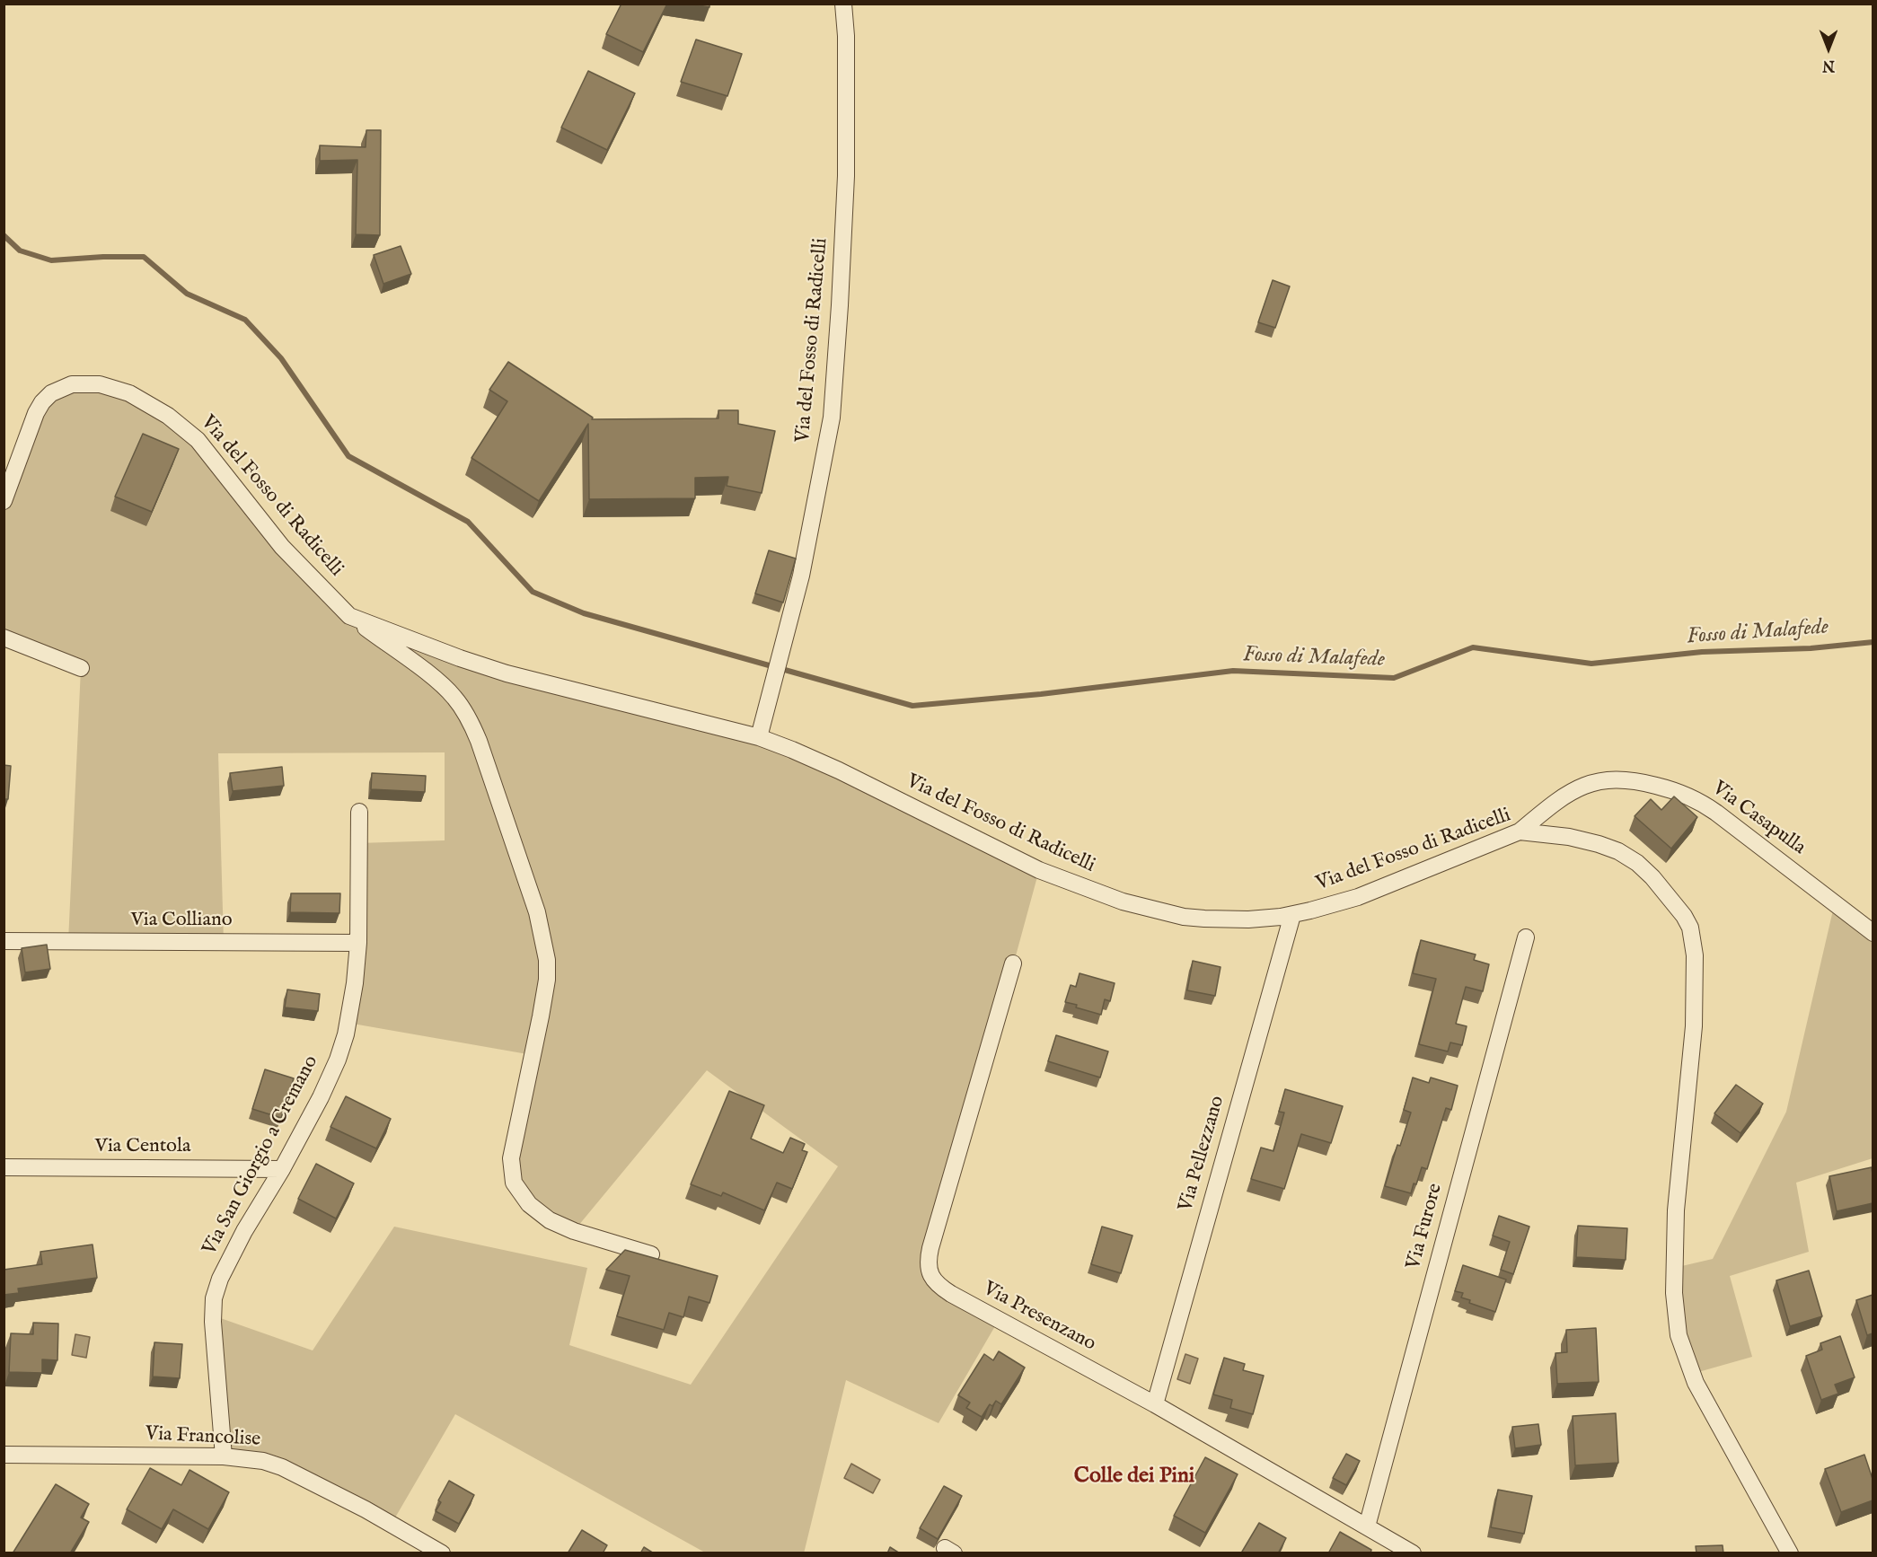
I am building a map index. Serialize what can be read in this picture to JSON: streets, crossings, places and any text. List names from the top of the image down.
{
  "streets": {
    "street": [
      "Via del Fosso di Radicelli",
      "Via Casapulla",
      "Via Colliano",
      "Via Centola",
      "Via Pellezzano",
      "Via San Giorgio a Cremano",
      "Via Furore",
      "Via Presenzano",
      "Via Francolise"
    ]
  },
  "crossings": [
    ["Via del Fosso di Radicelli", "Via Casapulla"],
    ["Via del Fosso di Radicelli", "Via Pellezzano"],
    ["Via Colliano", "Via San Giorgio a Cremano"],
    ["Via Centola", "Via San Giorgio a Cremano"],
    ["Via Pellezzano", "Via Presenzano"],
    ["Via San Giorgio a Cremano", "Via Francolise"],
    ["Via Furore", "Via Presenzano"]
  ],
  "districts": ["Colle dei Pini"],
  "water": ["Fosso di Malafede"],
  "north": "bottom"
}
